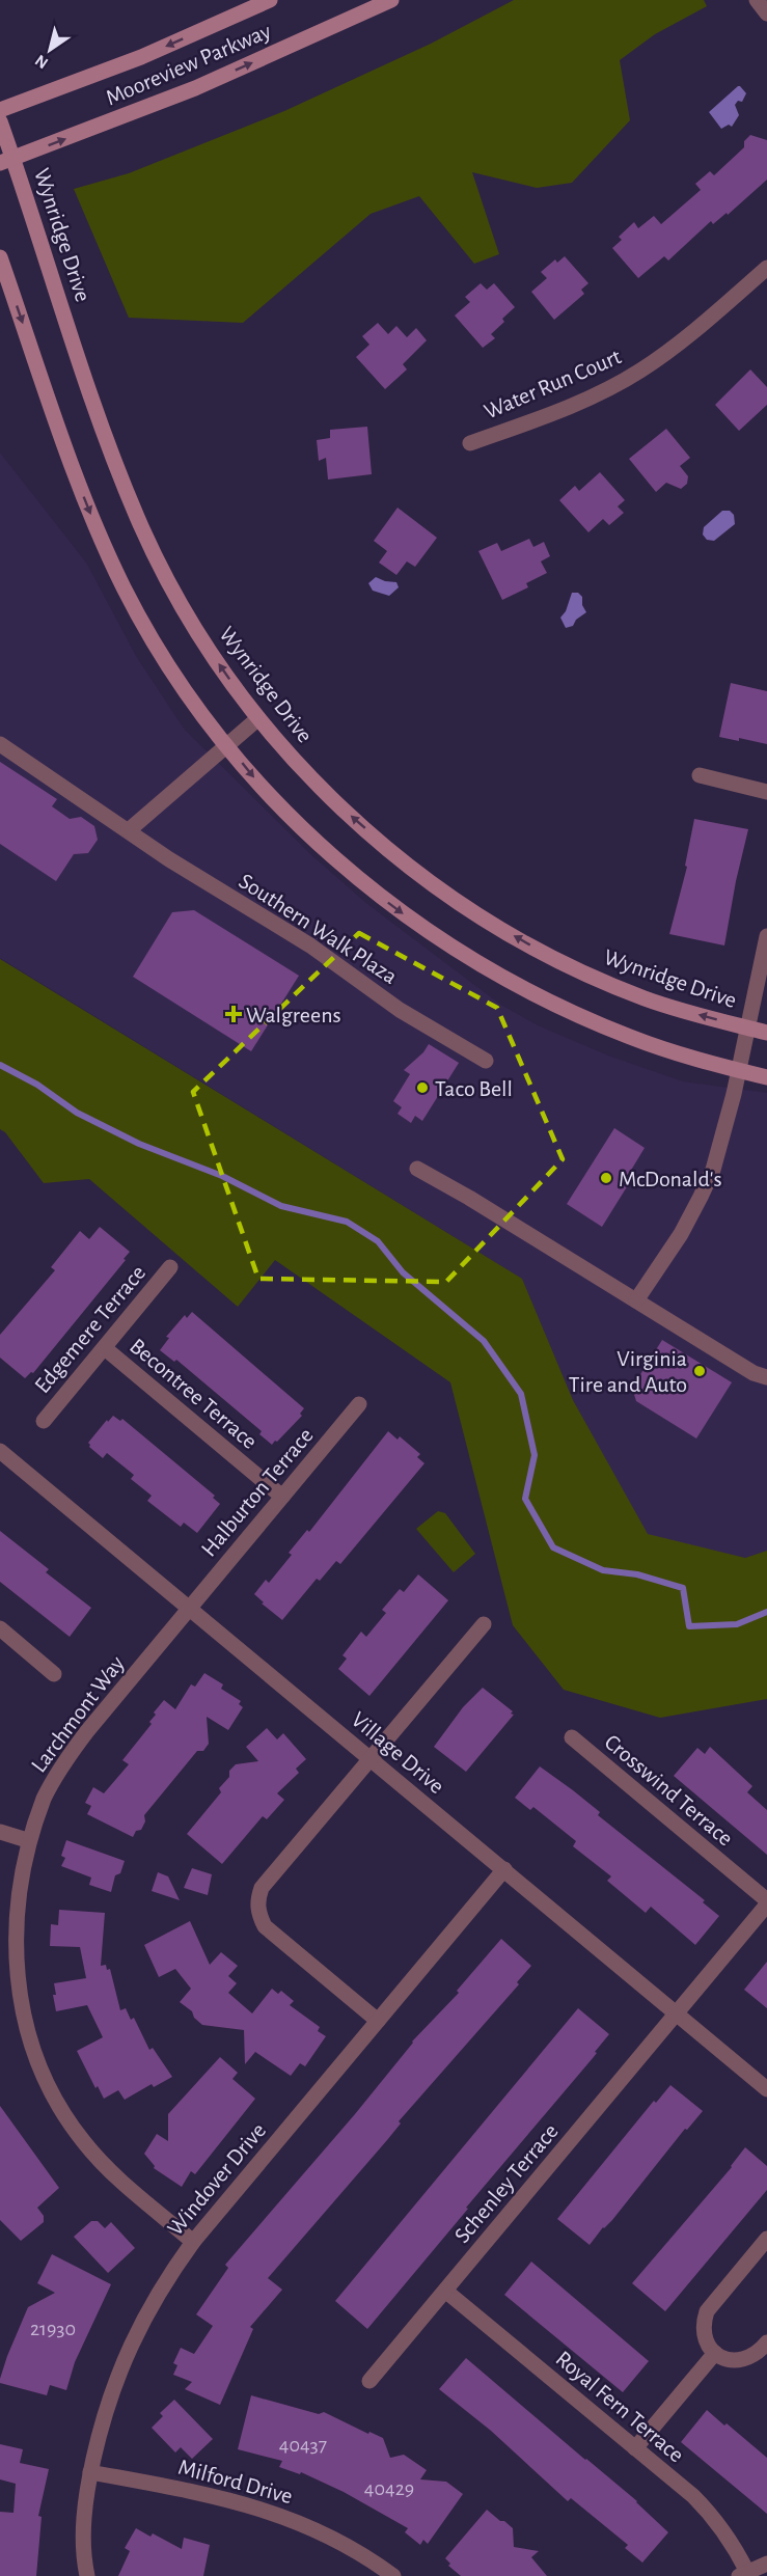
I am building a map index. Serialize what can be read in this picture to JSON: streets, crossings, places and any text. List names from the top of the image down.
{
  "streets": {
    "street": [
      "Mooreview Parkway",
      "Wynridge Drive",
      "Water Run Court",
      "Southern Walk Plaza",
      "Edgemere Terrace",
      "Becontree Terrace",
      "Halburton Terrace",
      "Larchmont Way",
      "Village Drive",
      "Crosswind Terrace",
      "Windover Drive",
      "Schenley Terrace",
      "Royal Fern Terrace",
      "Milford Drive"
    ]
  },
  "crossings": [
    ["Mooreview Parkway", "Wynridge Drive"],
    ["Edgemere Terrace", "Becontree Terrace"],
    ["Becontree Terrace", "Halburton Terrace"],
    ["Halburton Terrace", "Larchmont Way"],
    ["Halburton Terrace", "Village Drive"],
    ["Larchmont Way", "Village Drive"],
    ["Larchmont Way", "Windover Drive"],
    ["Village Drive", "Windover Drive"],
    ["Village Drive", "Schenley Terrace"],
    ["Crosswind Terrace", "Schenley Terrace"],
    ["Windover Drive", "Milford Drive"],
    ["Schenley Terrace", "Royal Fern Terrace"]
  ],
  "places": {
    "health": ["Walgreens"],
    "other": ["Taco Bell", "McDonald's", "Virginia Tire and Auto"]
  },
  "house_numbers": ["21930", "40437", "40429"],
  "north": "bottom left"
}
